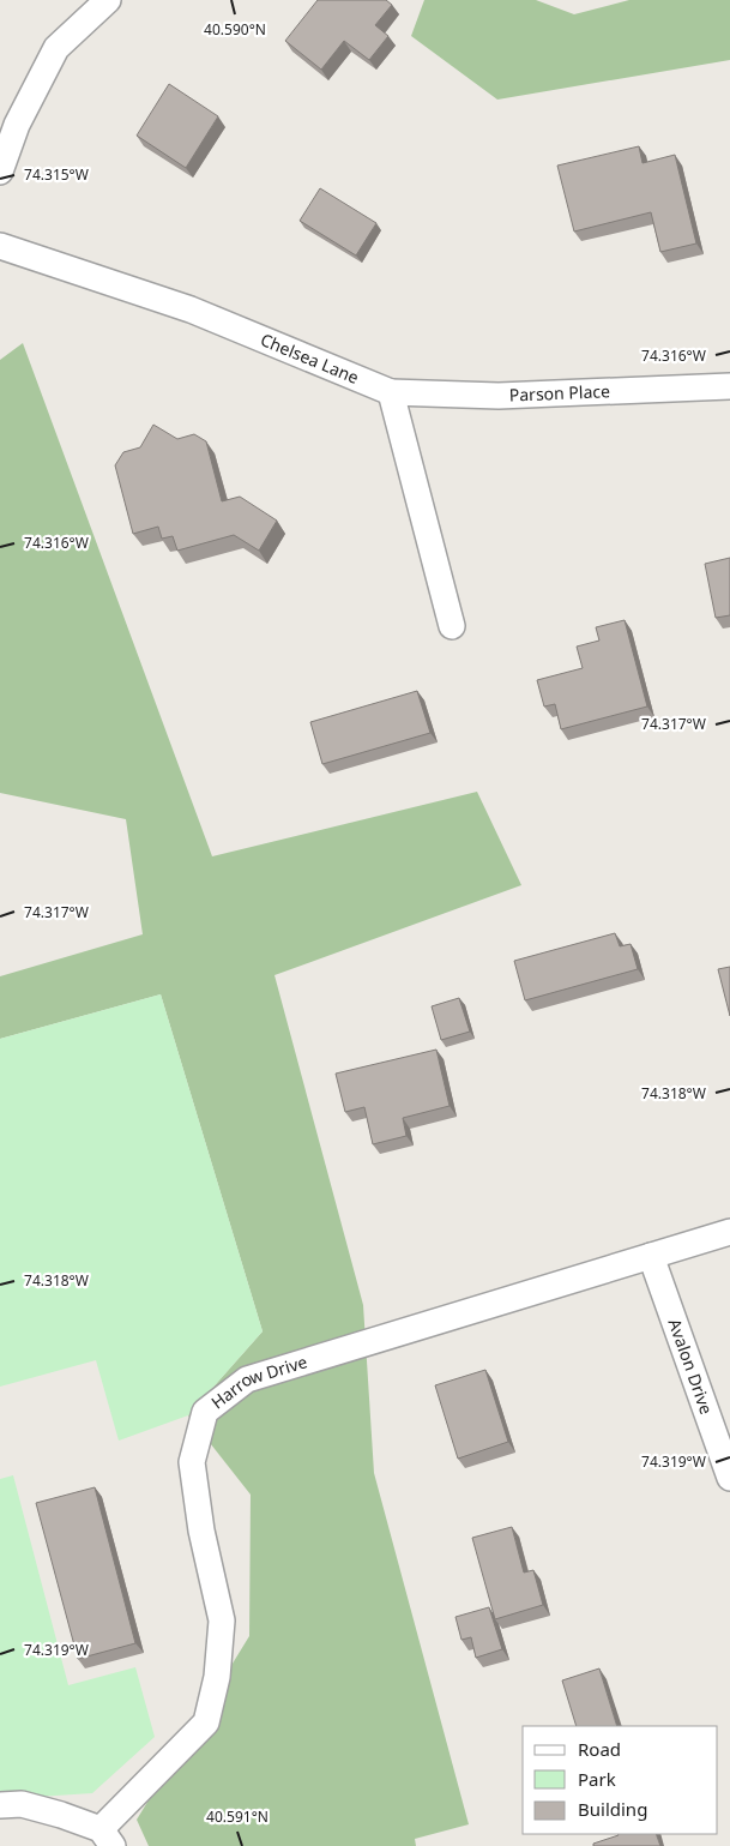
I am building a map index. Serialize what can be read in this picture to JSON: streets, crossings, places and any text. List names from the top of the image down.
{
  "streets": {
    "street": [
      "Chelsea Lane",
      "Parson Place",
      "Avalon Drive",
      "Harrow Drive"
    ]
  },
  "crossings": [
    ["Chelsea Lane", "Parson Place"],
    ["Avalon Drive", "Harrow Drive"]
  ],
  "legend": ["Road", "Park", "Building"],
  "coordinates": [
    "40.590°N",
    "74.315°W",
    "74.316°W",
    "74.317°W",
    "74.318°W",
    "74.319°W",
    "40.591°N"
  ]
}
